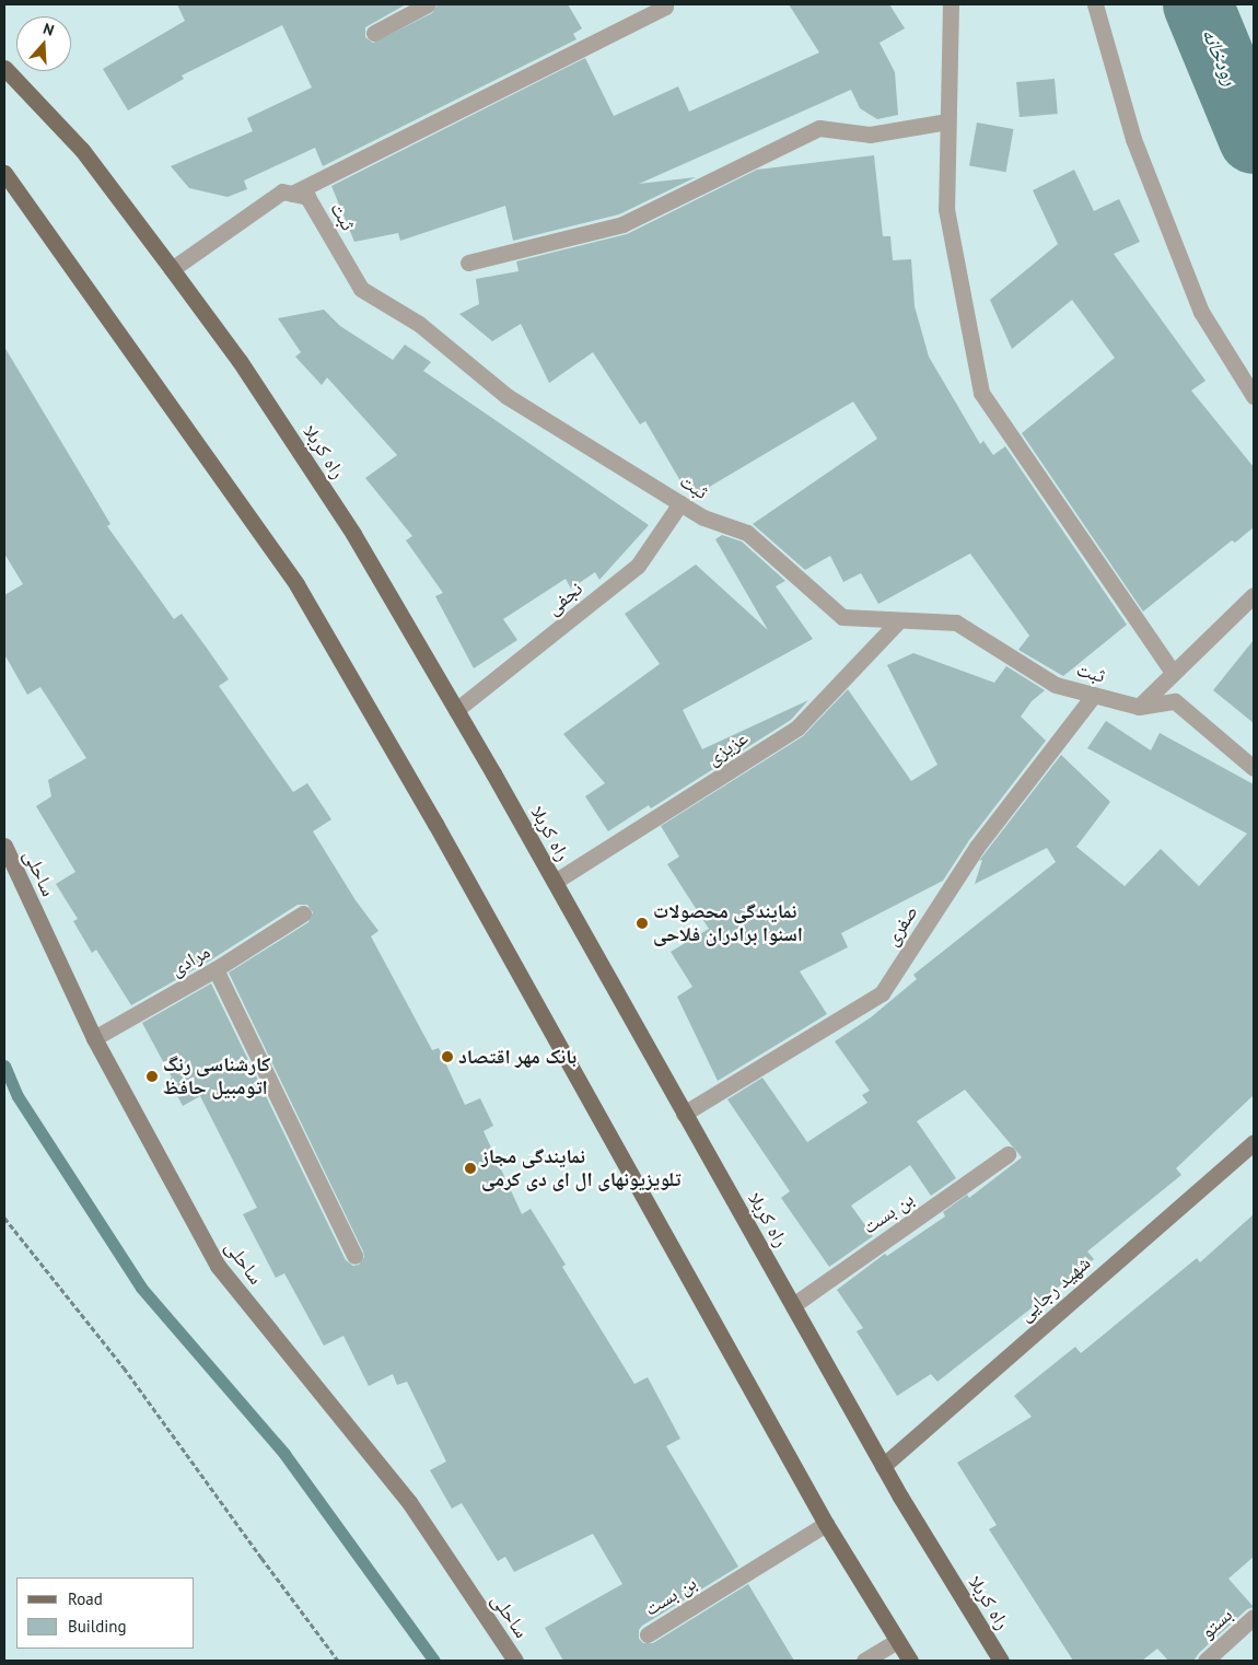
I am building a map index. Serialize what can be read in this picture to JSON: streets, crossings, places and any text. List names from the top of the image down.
{
  "streets": {
    "main road": ["راه کربلا"],
    "street": [
      "ثبت",
      "نجفی",
      "عزیزی",
      "ساحلی",
      "صفری",
      "مرادی",
      "بن بست",
      "شهید رجایی",
      "بستو"
    ]
  },
  "crossings": [
    ["ثبت", "نجفی"],
    ["ثبت", "عزیزی"],
    ["ثبت", "صفری"],
    ["راه کربلا", "نجفی"],
    ["راه کربلا", "عزیزی"],
    ["راه کربلا", "صفری"],
    ["راه کربلا", "بن بست"],
    ["راه کربلا", "شهید رجایی"],
    ["ساحلی", "مرادی"]
  ],
  "water": ["رودخانه"],
  "places": [
    "نمایندگی محصولات اسنوا برادران فلاحی",
    "بانک مهر اقتصاد",
    "کارشناسی رنگ اتومبیل حافظ",
    "نمایندگی مجاز تلویزیونهای ال ای دی کرمی"
  ],
  "legend": ["Road", "Building"],
  "north": "top"
}
